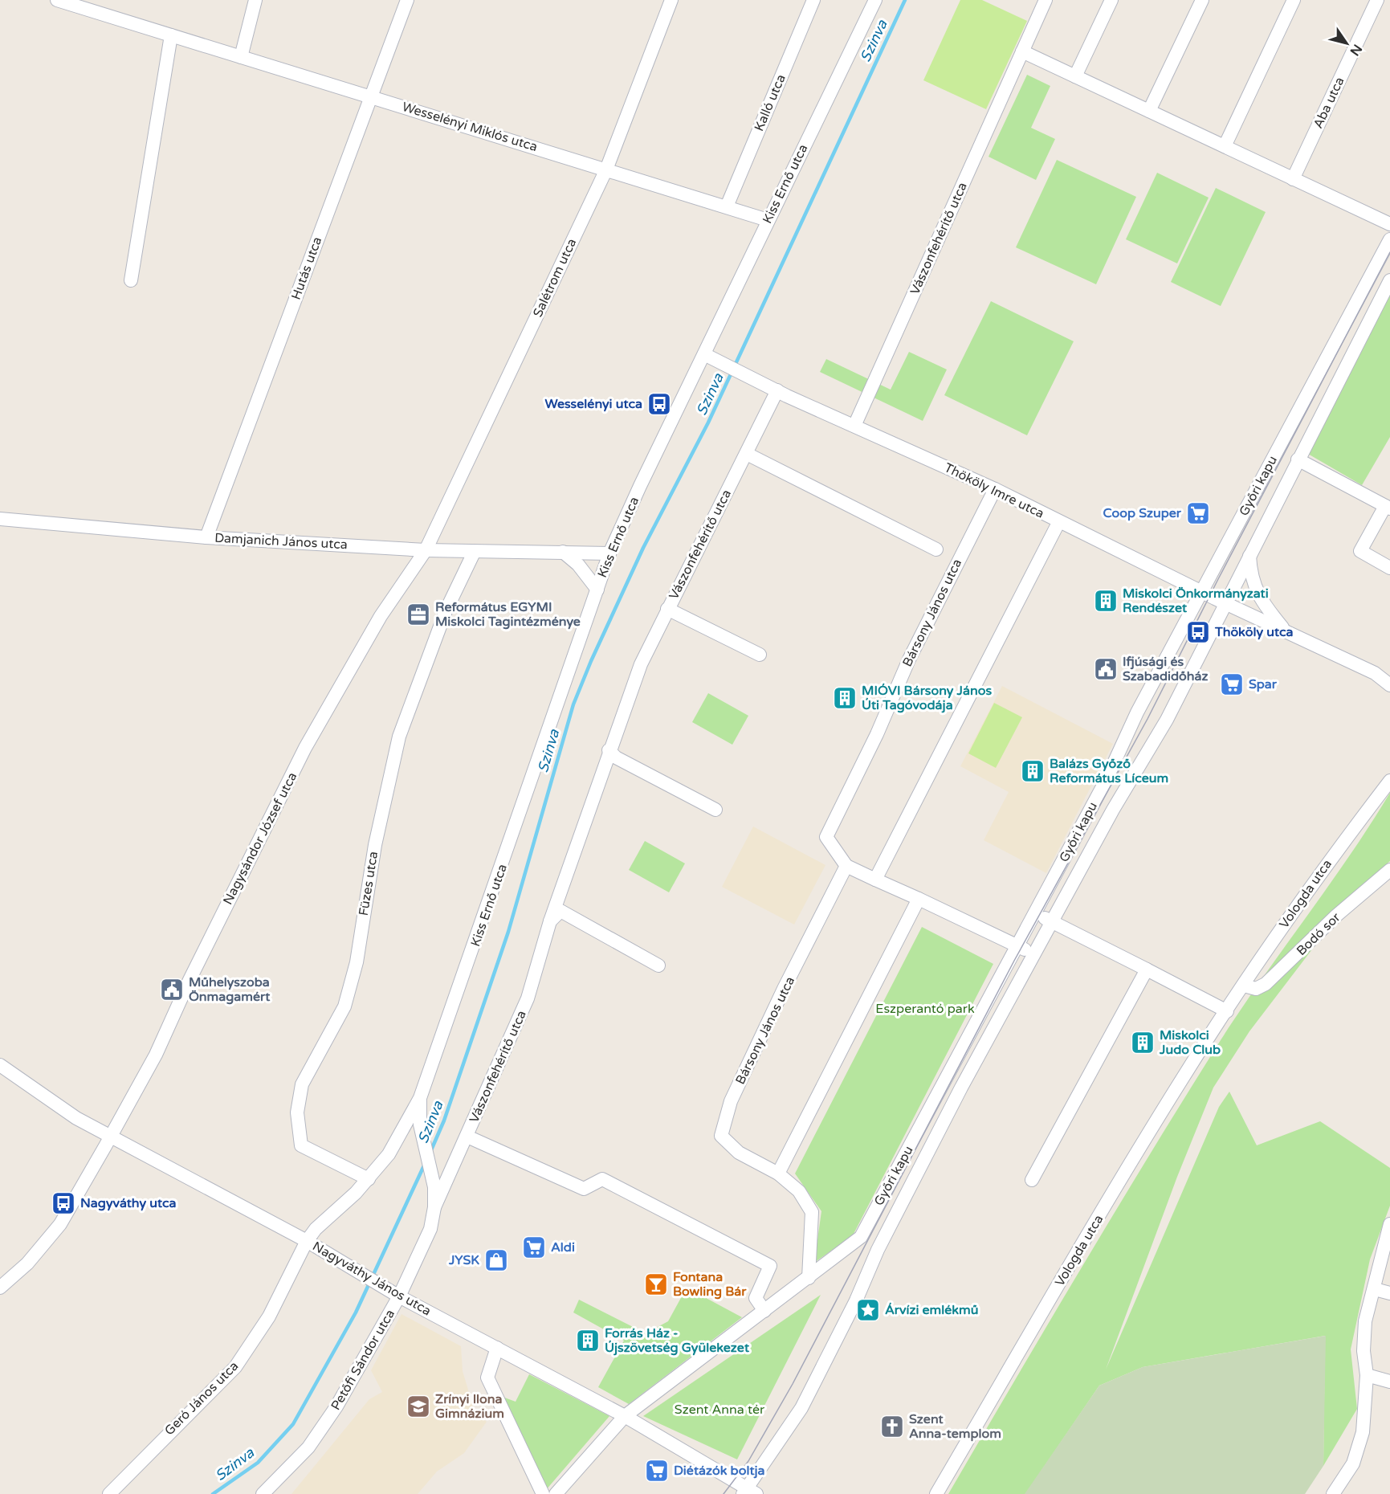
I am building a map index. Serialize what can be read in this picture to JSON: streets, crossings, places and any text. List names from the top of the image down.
{
  "streets": {
    "street": [
      "Kalló utca",
      "Aba utca",
      "Wesselényi Miklós utca",
      "Kiss Ernő utca",
      "Vászonfehérítő utca",
      "Hutás utca",
      "Salétrom utca",
      "Győri kapu",
      "Thököly Imre utca",
      "Damjanich János utca",
      "Bársony János utca",
      "Nagysándor József utca",
      "Füzes utca",
      "Vologda utca",
      "Bodó sor",
      "Nagyváthy János utca",
      "Petőfi Sándor utca",
      "Geró János utca"
    ]
  },
  "crossings": [
    ["Kalló utca", "Wesselényi Miklós utca"],
    ["Wesselényi Miklós utca", "Kiss Ernő utca"],
    ["Wesselényi Miklós utca", "Hutás utca"],
    ["Wesselényi Miklós utca", "Salétrom utca"],
    ["Kiss Ernő utca", "Vászonfehérítő utca"],
    ["Kiss Ernő utca", "Thököly Imre utca"],
    ["Kiss Ernő utca", "Damjanich János utca"],
    ["Kiss Ernő utca", "Füzes utca"],
    ["Kiss Ernő utca", "Nagyváthy János utca"],
    ["Kiss Ernő utca", "Petőfi Sándor utca"],
    ["Kiss Ernő utca", "Geró János utca"],
    ["Vászonfehérítő utca", "Thököly Imre utca"],
    ["Vászonfehérítő utca", "Petőfi Sándor utca"],
    ["Hutás utca", "Damjanich János utca"],
    ["Salétrom utca", "Damjanich János utca"],
    ["Salétrom utca", "Nagysándor József utca"],
    ["Győri kapu", "Thököly Imre utca"],
    ["Győri kapu", "Bársony János utca"],
    ["Győri kapu", "Nagyváthy János utca"],
    ["Thököly Imre utca", "Bársony János utca"],
    ["Damjanich János utca", "Nagysándor József utca"],
    ["Damjanich János utca", "Füzes utca"],
    ["Nagysándor József utca", "Nagyváthy János utca"],
    ["Vologda utca", "Bodó sor"],
    ["Nagyváthy János utca", "Petőfi Sándor utca"],
    ["Nagyváthy János utca", "Geró János utca"]
  ],
  "water": ["Szinva"],
  "parks": ["Eszperantó park", "Szent Anna tér"],
  "places": {
    "bus stop": ["Wesselényi utca", "Thököly utca", "Nagyváthy utca"],
    "supermarket": [
      "Coop Szuper",
      "Spar",
      "Aldi",
      "Diétázók boltja"
    ],
    "building": [
      "Miskolci Önkormányzati Rendészet",
      "MIÓVI Bársony János Úti Tagóvodája",
      "Balázs Győző Református Líceum",
      "Miskolci Judo Club",
      "Forrás Ház - Újszövetség Gyülekezet"
    ],
    "office": ["Református EGYMI Miskolci Tagintézménye"],
    "public building": ["Ifjúsági és Szabadidőház", "Műhelyszoba Önmagamért"],
    "shop": ["JYSK"],
    "bar": ["Fontana Bowling Bár"],
    "place": ["Árvízi emlékmű"],
    "school or university": ["Zrínyi Ilona Gimnázium"],
    "church": ["Szent Anna-templom"]
  },
  "north": "bottom right"
}
